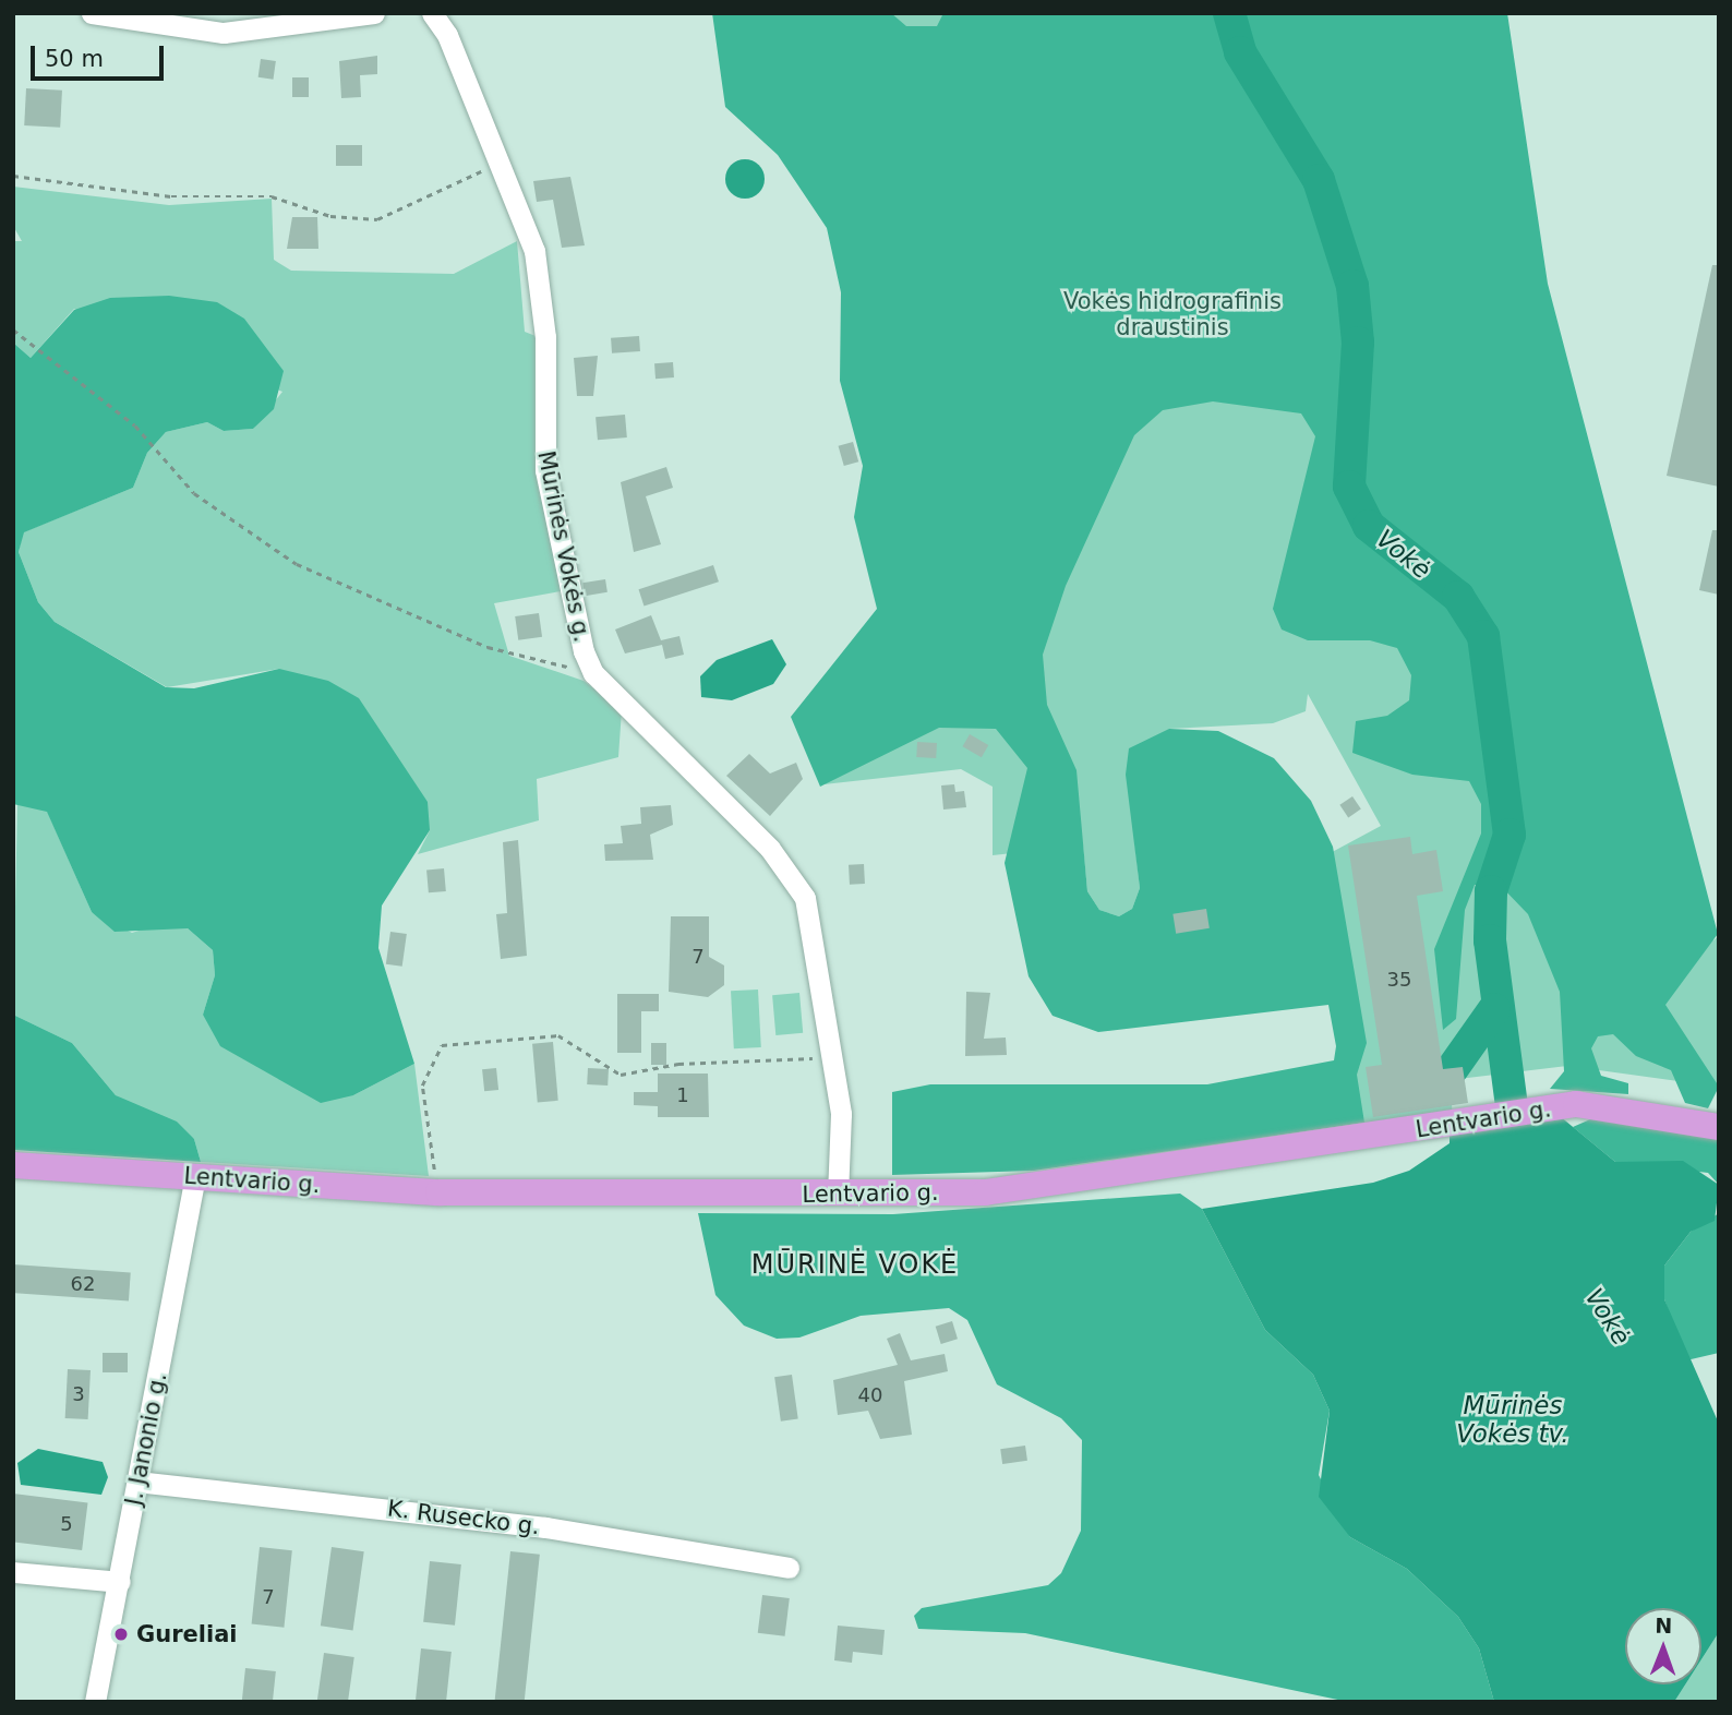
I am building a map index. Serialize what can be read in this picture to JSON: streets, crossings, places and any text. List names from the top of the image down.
{
  "streets": {
    "main road": ["Lentvario g."],
    "street": ["Mūrinės Vokės g.", "J. Janonio g.", "K. Rusecko g."]
  },
  "crossings": [
    ["Mūrinės Vokės g.", "Lentvario g."],
    ["Lentvario g.", "J. Janonio g."],
    ["J. Janonio g.", "K. Rusecko g."]
  ],
  "districts": ["MŪRINĖ VOKĖ"],
  "water": ["Vokė", "Mūrinės Vokės tv."],
  "parks": ["Vokės hidrografinis draustinis"],
  "places": ["Gureliai"],
  "house_numbers": [
    "7",
    "35",
    "1",
    "62",
    "3",
    "40",
    "5",
    "7"
  ],
  "scale_bar": "50 m",
  "north": "top"
}
